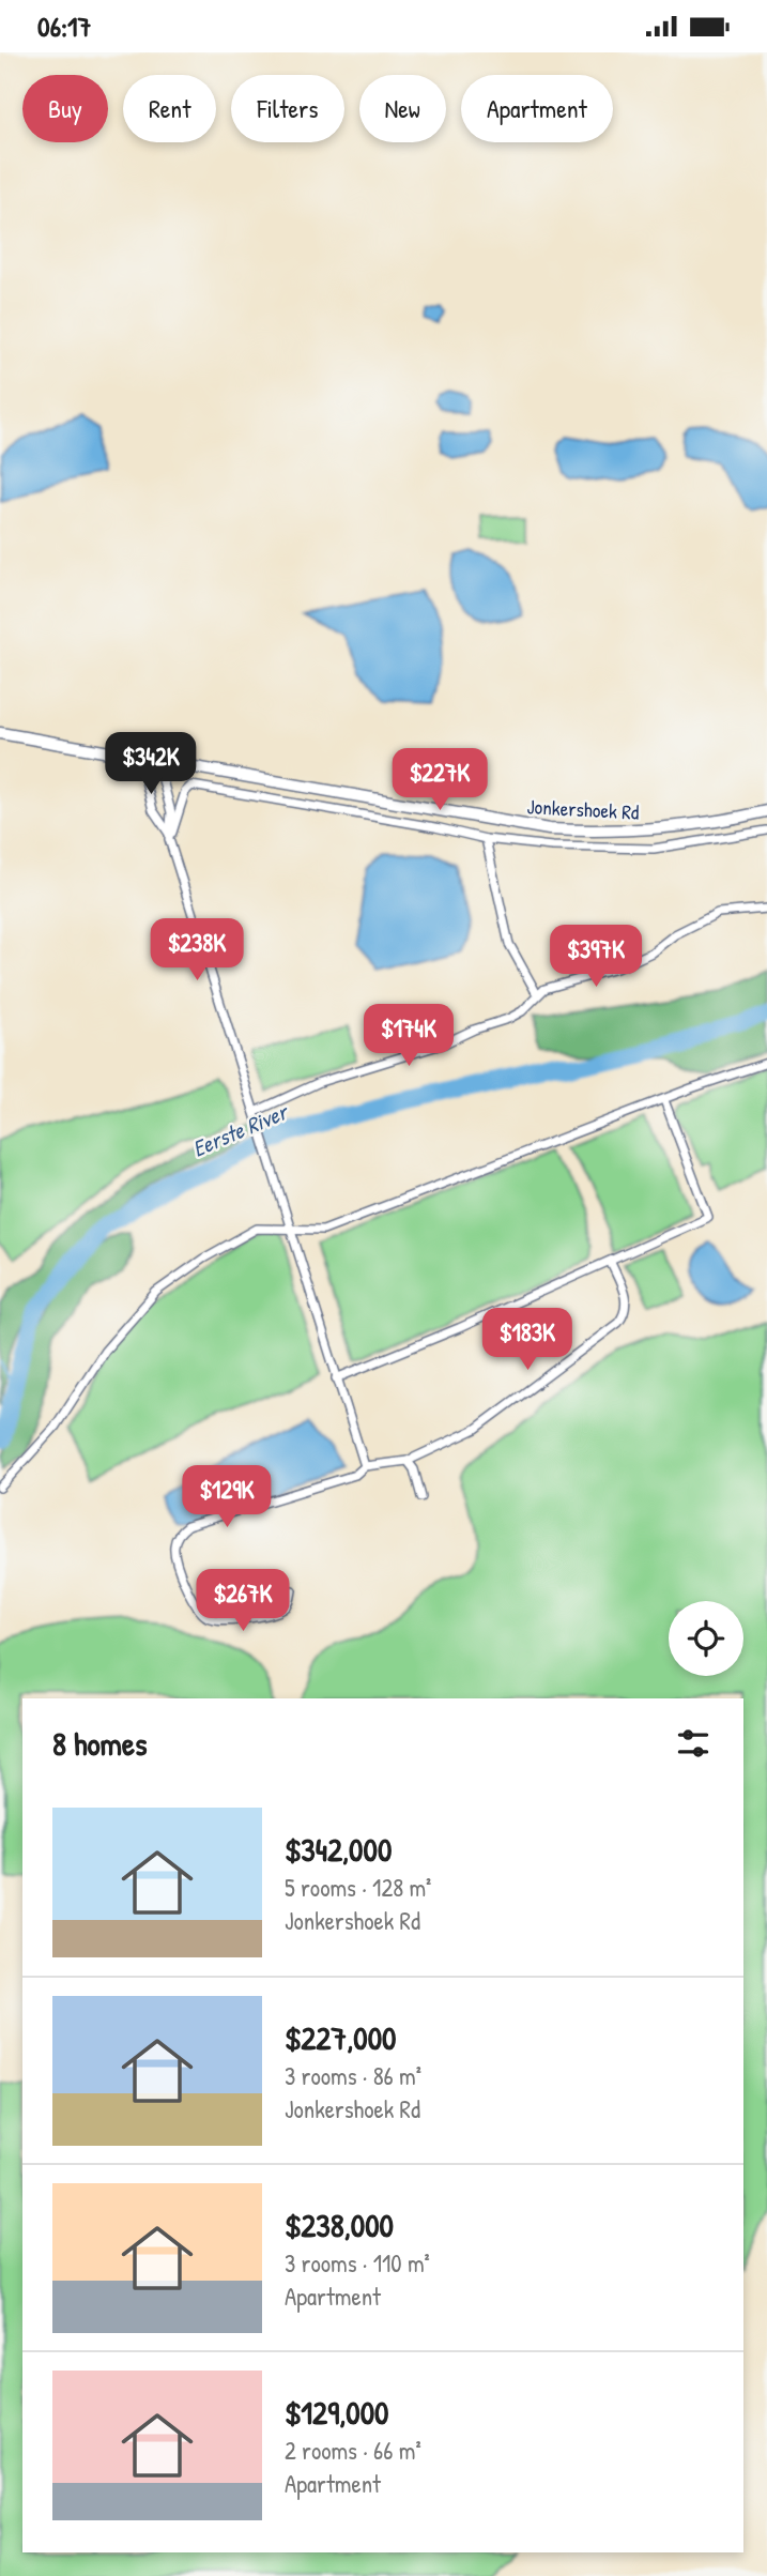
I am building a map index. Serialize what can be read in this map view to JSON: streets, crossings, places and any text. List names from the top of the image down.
{
  "streets": {
    "street": ["Jonkershoek Rd"]
  },
  "water": ["Eerste River"],
  "page": {
    "status": "06:17",
    "chip": [
      "Buy",
      "Rent",
      "Filters",
      "New",
      "Apartment"
    ],
    "price": [
      "$342K",
      "$227K",
      "$238K",
      "$397K",
      "$174K",
      "$183K",
      "$129K",
      "$267K"
    ],
    "heading": "8 homes",
    "list": [
      {
        "name": "$342,000",
        "note": "5 rooms · 128 m² · Jonkershoek Rd"
      },
      {
        "name": "$227,000",
        "note": "3 rooms · 86 m² · Jonkershoek Rd"
      },
      {
        "name": "$238,000",
        "note": "3 rooms · 110 m² · Apartment"
      },
      {
        "name": "$129,000",
        "note": "2 rooms · 66 m² · Apartment"
      }
    ]
  }
}
